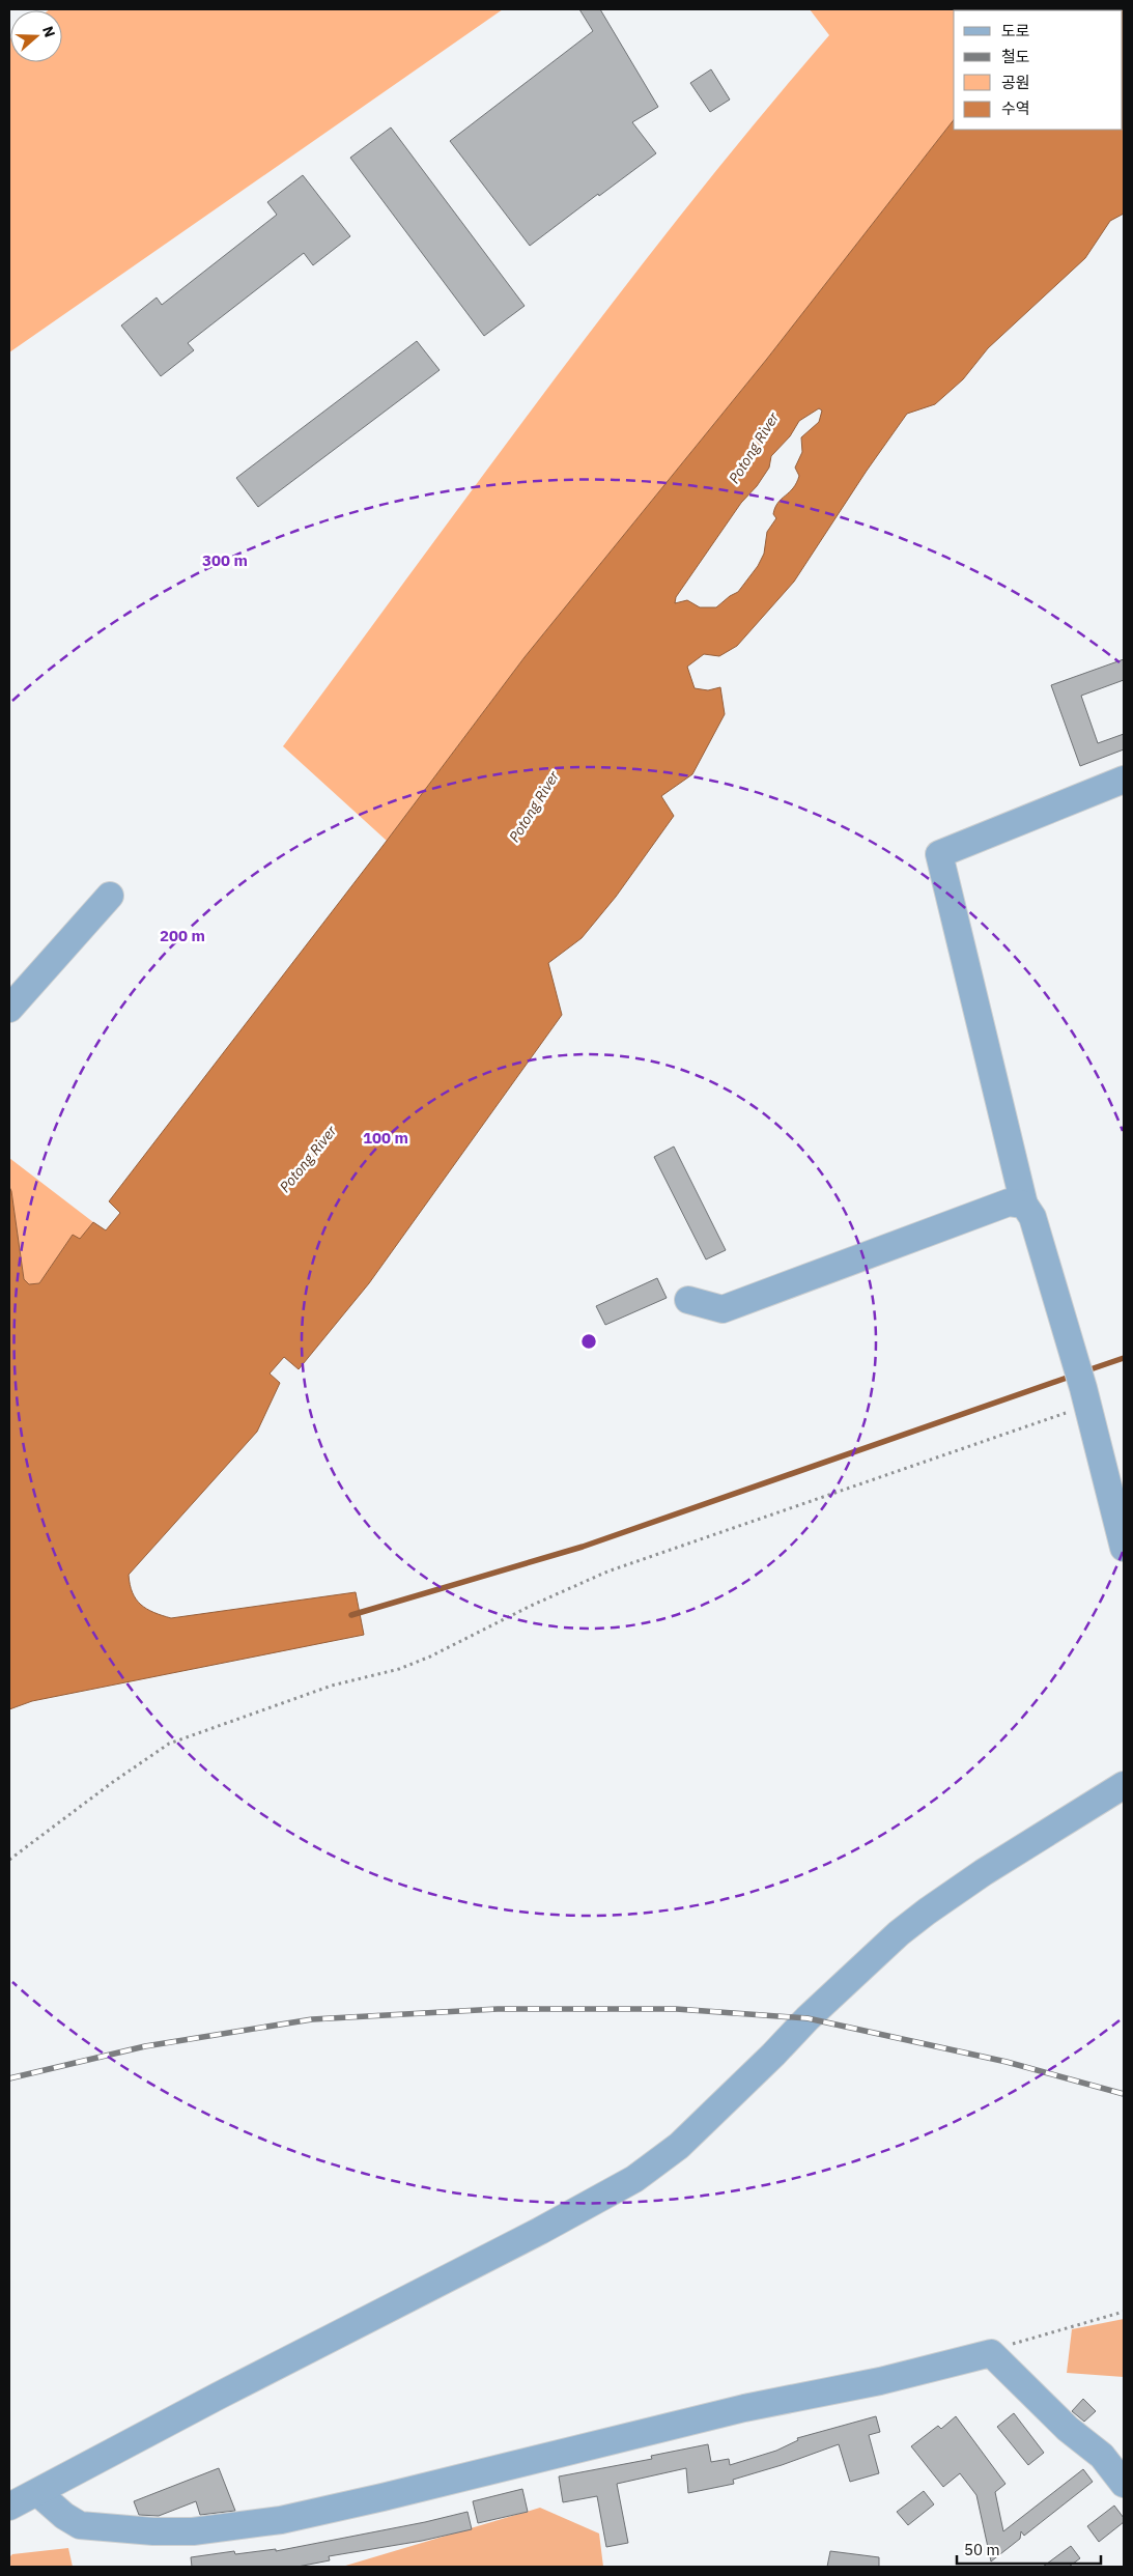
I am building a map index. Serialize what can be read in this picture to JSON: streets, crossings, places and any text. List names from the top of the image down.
{
  "water": ["Potong River"],
  "legend": [
    "도로",
    "철도",
    "공원",
    "수역"
  ],
  "scale_bar": "50 m",
  "north": "right",
  "rings": ["300 m", "200 m", "100 m"]
}
